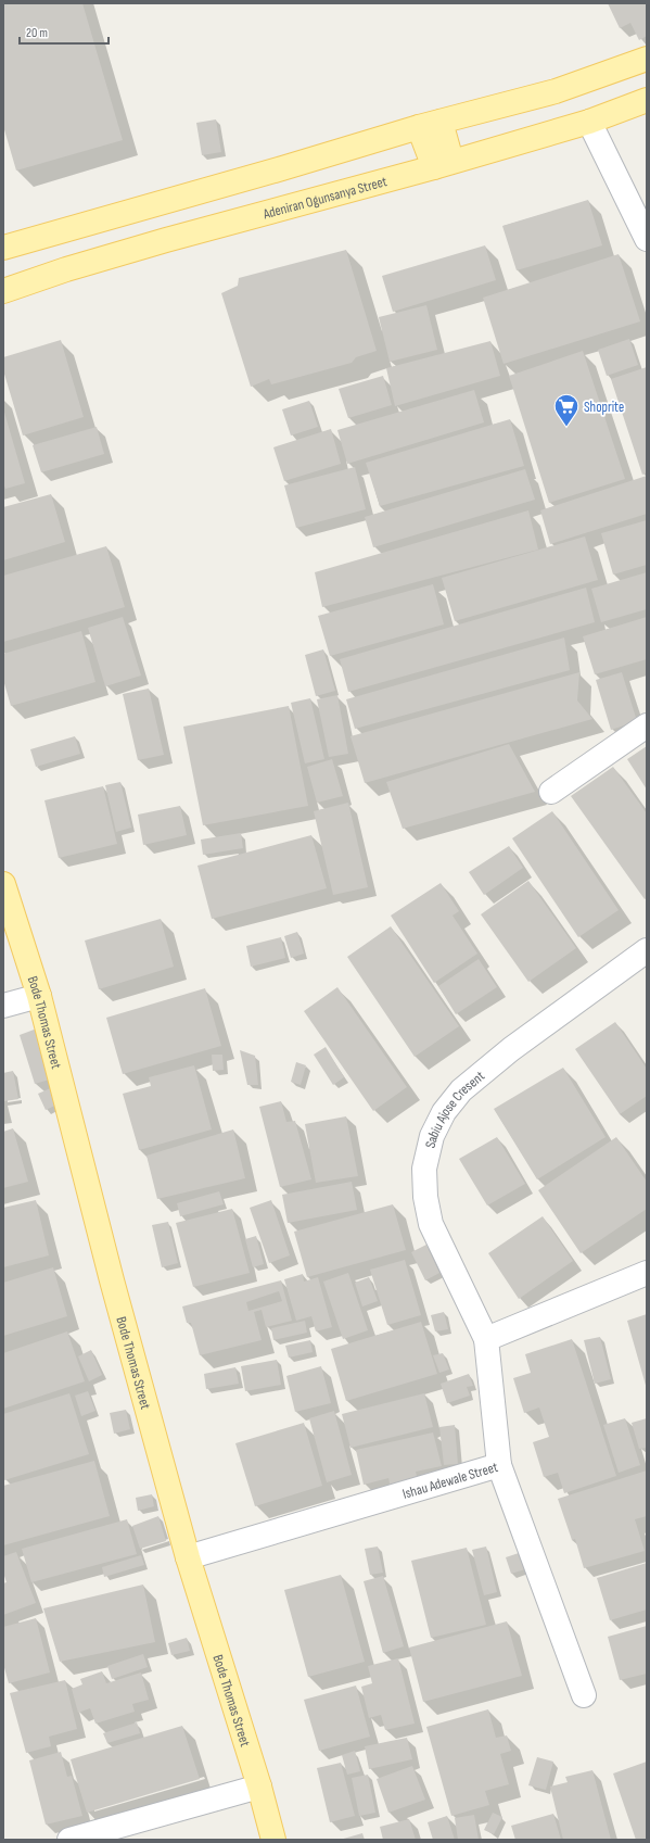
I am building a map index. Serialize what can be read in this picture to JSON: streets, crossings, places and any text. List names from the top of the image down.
{
  "streets": {
    "main road": ["Adeniran Ogunsanya Street", "Bode Thomas Street"],
    "street": ["Sabiu Ajose Cresent", "Ishau Adewale Street"]
  },
  "crossings": [
    ["Bode Thomas Street", "Ishau Adewale Street"],
    ["Sabiu Ajose Cresent", "Ishau Adewale Street"]
  ],
  "places": {
    "supermarket": ["Shoprite"]
  },
  "scale_bar": "20 m"
}
